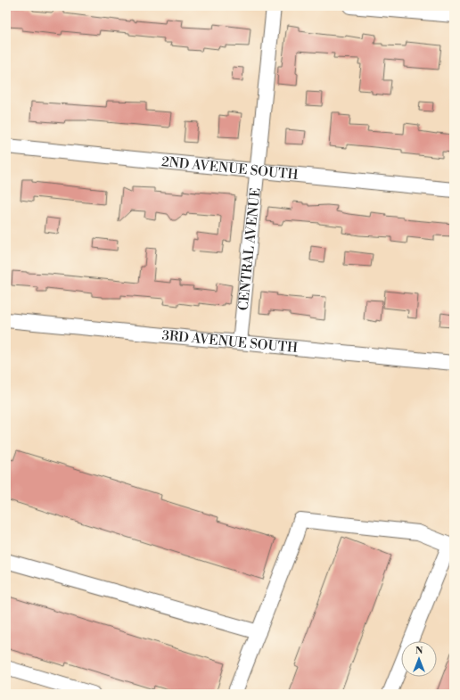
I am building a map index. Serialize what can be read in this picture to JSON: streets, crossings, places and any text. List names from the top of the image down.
{
  "streets": {
    "street": ["2ND AVENUE SOUTH", "CENTRAL AVENUE", "3RD AVENUE SOUTH"]
  },
  "crossings": [
    ["2ND AVENUE SOUTH", "CENTRAL AVENUE"],
    ["CENTRAL AVENUE", "3RD AVENUE SOUTH"]
  ],
  "north": "top"
}
